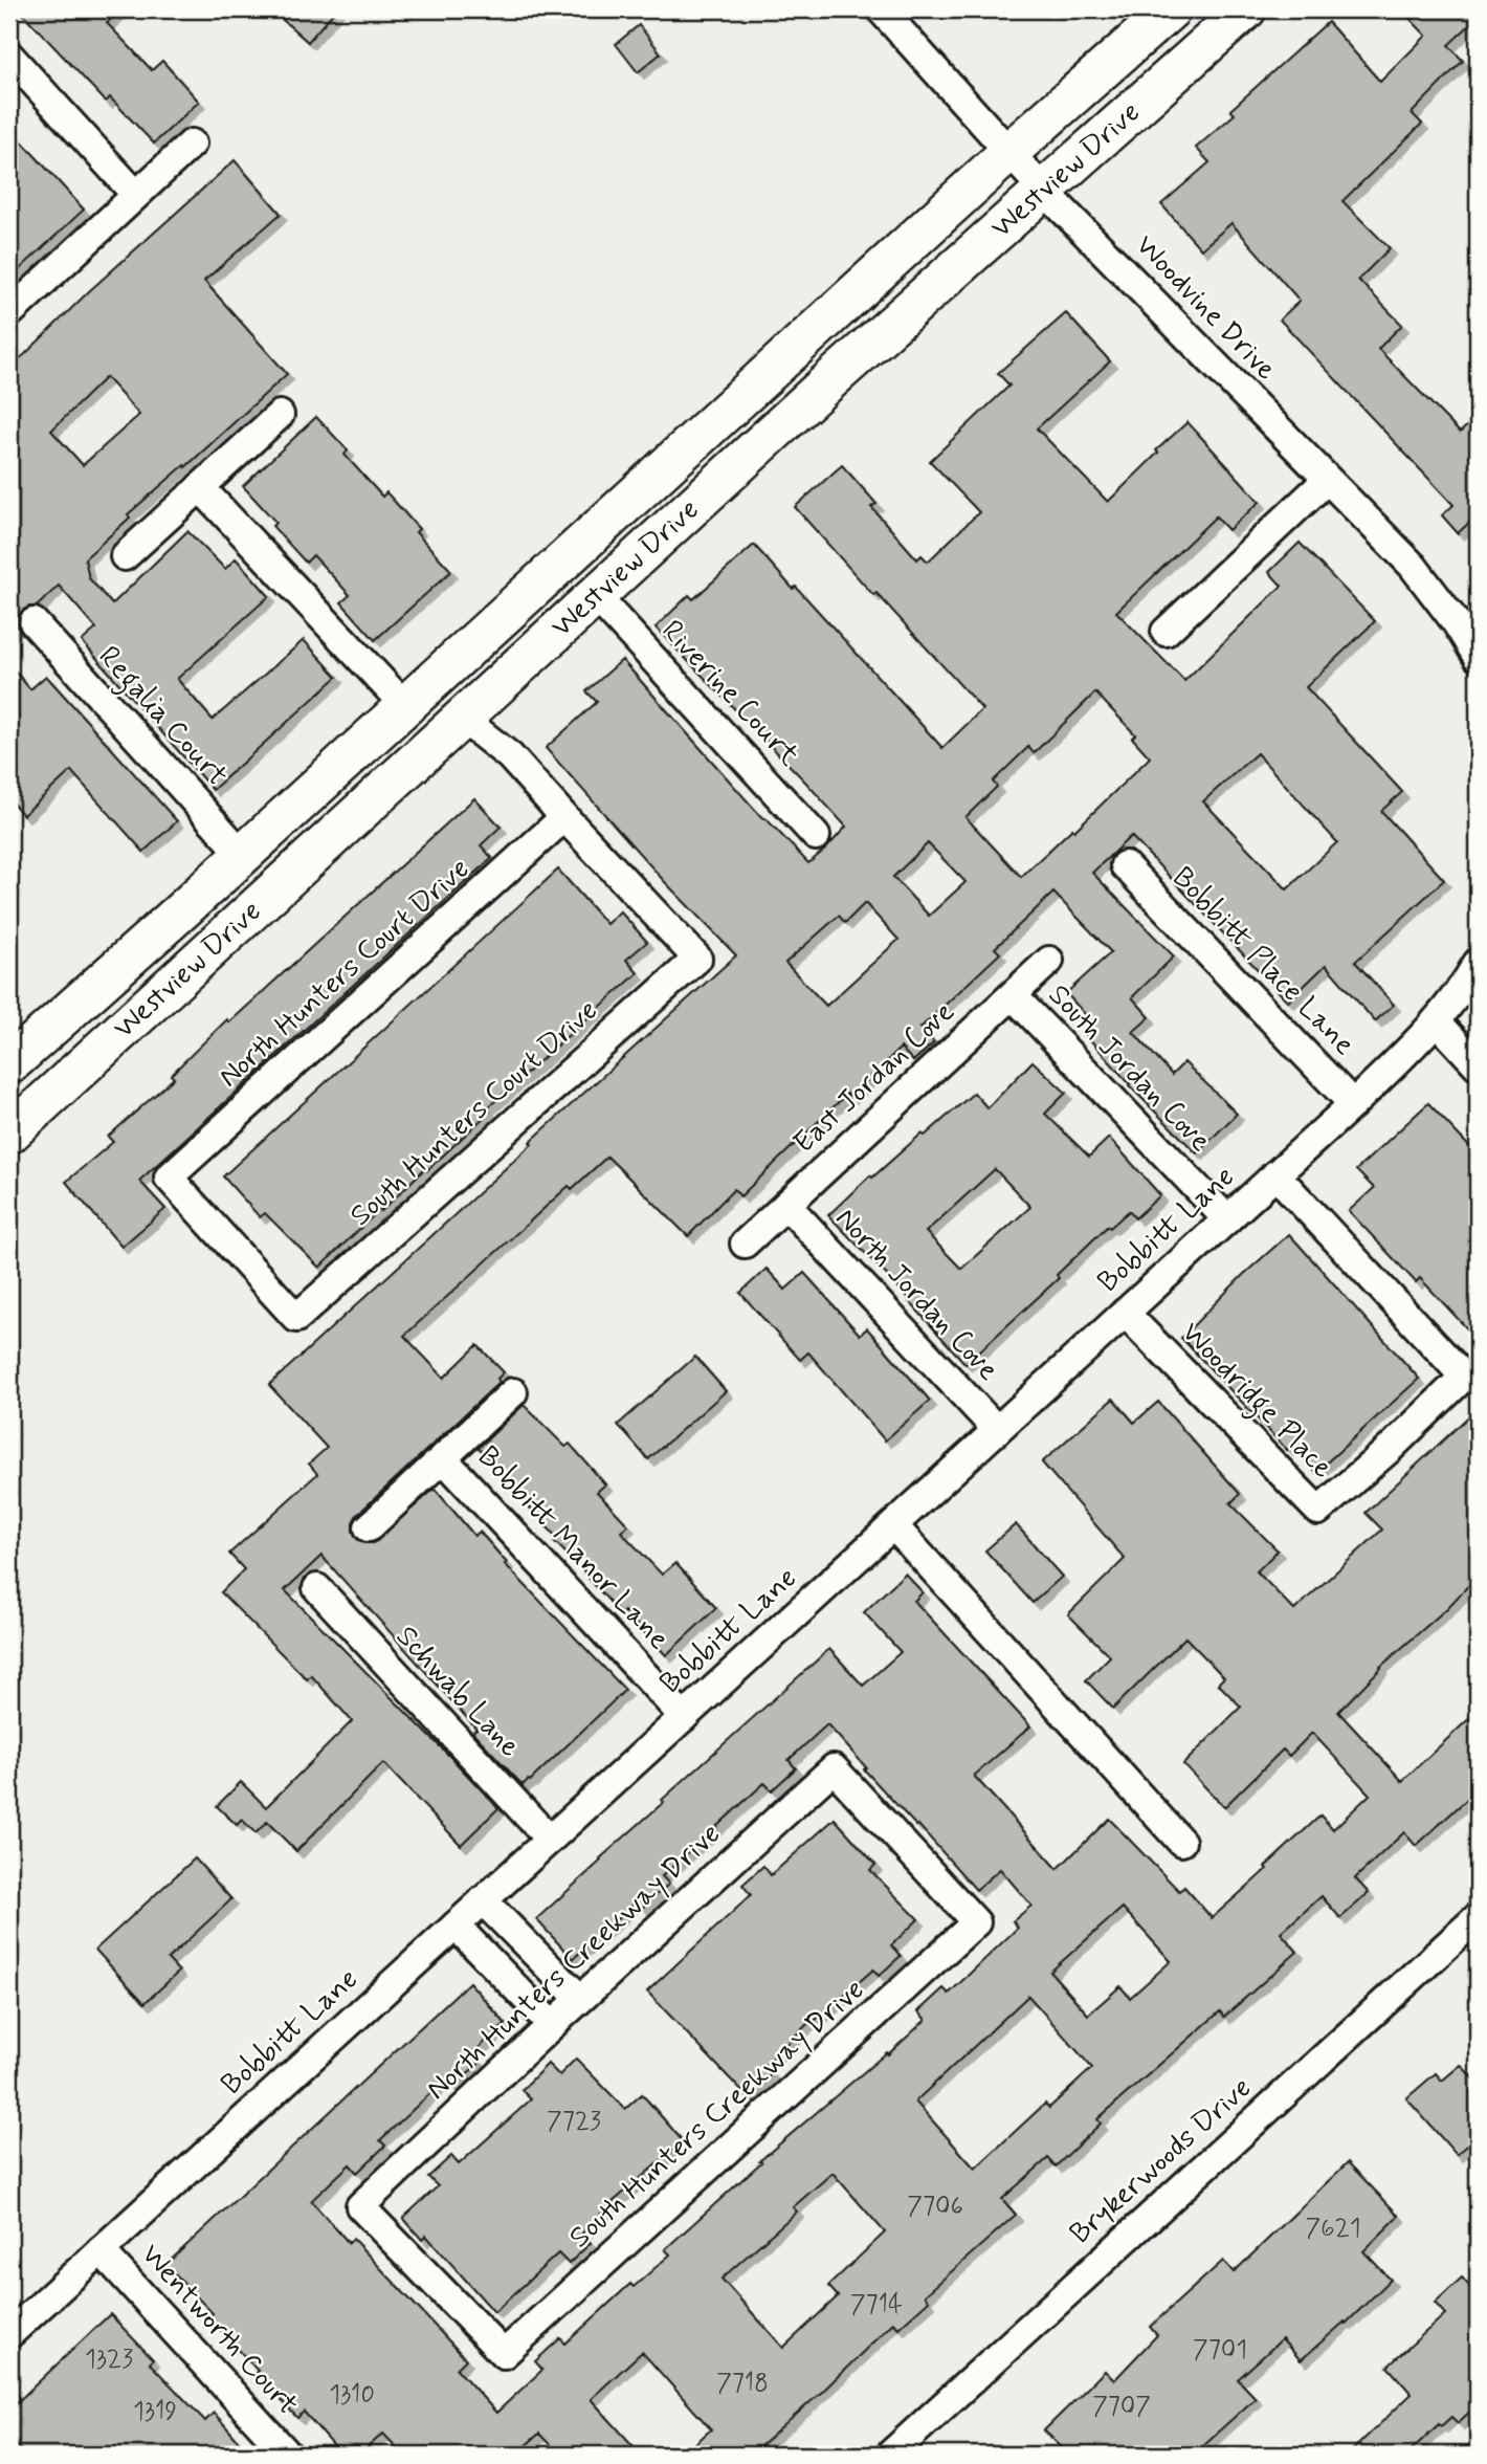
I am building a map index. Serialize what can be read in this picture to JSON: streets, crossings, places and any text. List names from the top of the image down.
{
  "streets": {
    "main road": ["Westview Drive"],
    "street": [
      "Woodvine Drive",
      "Riverine Court",
      "Regalia Court",
      "Bobbitt Place Lane",
      "North Hunters Court Drive",
      "South Jordan Cove",
      "East Jordan Cove",
      "South Hunters Court Drive",
      "Bobbitt Lane",
      "North Jordan Cove",
      "Woodridge Place",
      "Bobbitt Manor Lane",
      "Schwab Lane",
      "North Hunters Creekway Drive",
      "South Hunters Creekway Drive",
      "Brykerwoods Drive",
      "Wentworth Court"
    ]
  },
  "crossings": [
    ["Westview Drive", "Woodvine Drive"],
    ["Westview Drive", "Riverine Court"],
    ["Westview Drive", "Regalia Court"],
    ["Bobbitt Place Lane", "Bobbitt Lane"],
    ["North Hunters Court Drive", "South Hunters Court Drive"],
    ["South Jordan Cove", "East Jordan Cove"],
    ["South Jordan Cove", "Bobbitt Lane"],
    ["East Jordan Cove", "North Jordan Cove"],
    ["Bobbitt Lane", "North Jordan Cove"],
    ["Bobbitt Lane", "Woodridge Place"],
    ["Bobbitt Lane", "Bobbitt Manor Lane"],
    ["Bobbitt Lane", "Schwab Lane"],
    ["Bobbitt Lane", "Wentworth Court"],
    ["North Hunters Creekway Drive", "South Hunters Creekway Drive"]
  ],
  "house_numbers": [
    "7723",
    "7706",
    "7621",
    "7714",
    "7701",
    "1323",
    "7718",
    "1310",
    "7707",
    "1319"
  ]
}
